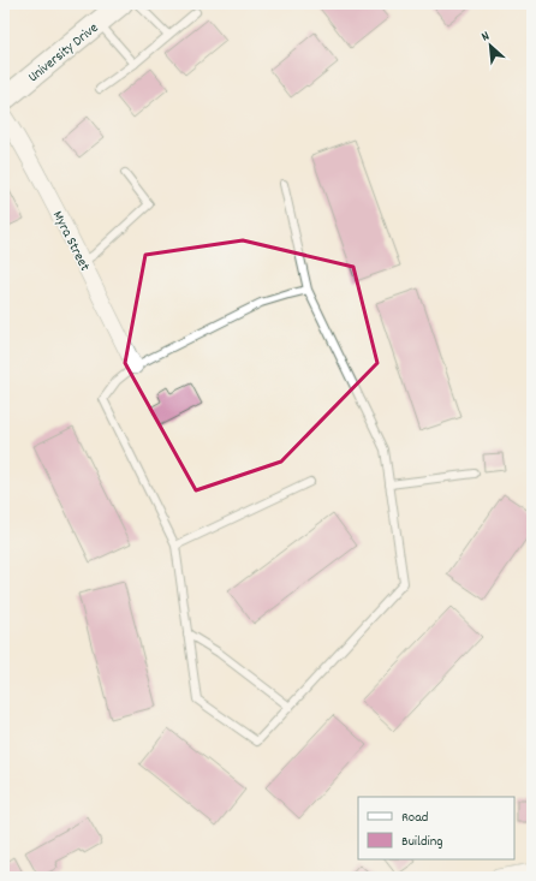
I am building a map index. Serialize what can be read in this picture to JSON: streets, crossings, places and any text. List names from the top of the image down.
{
  "streets": {
    "main road": ["University Drive"],
    "street": ["Myra Street"]
  },
  "legend": ["Road", "Building"],
  "north": "top left"
}
